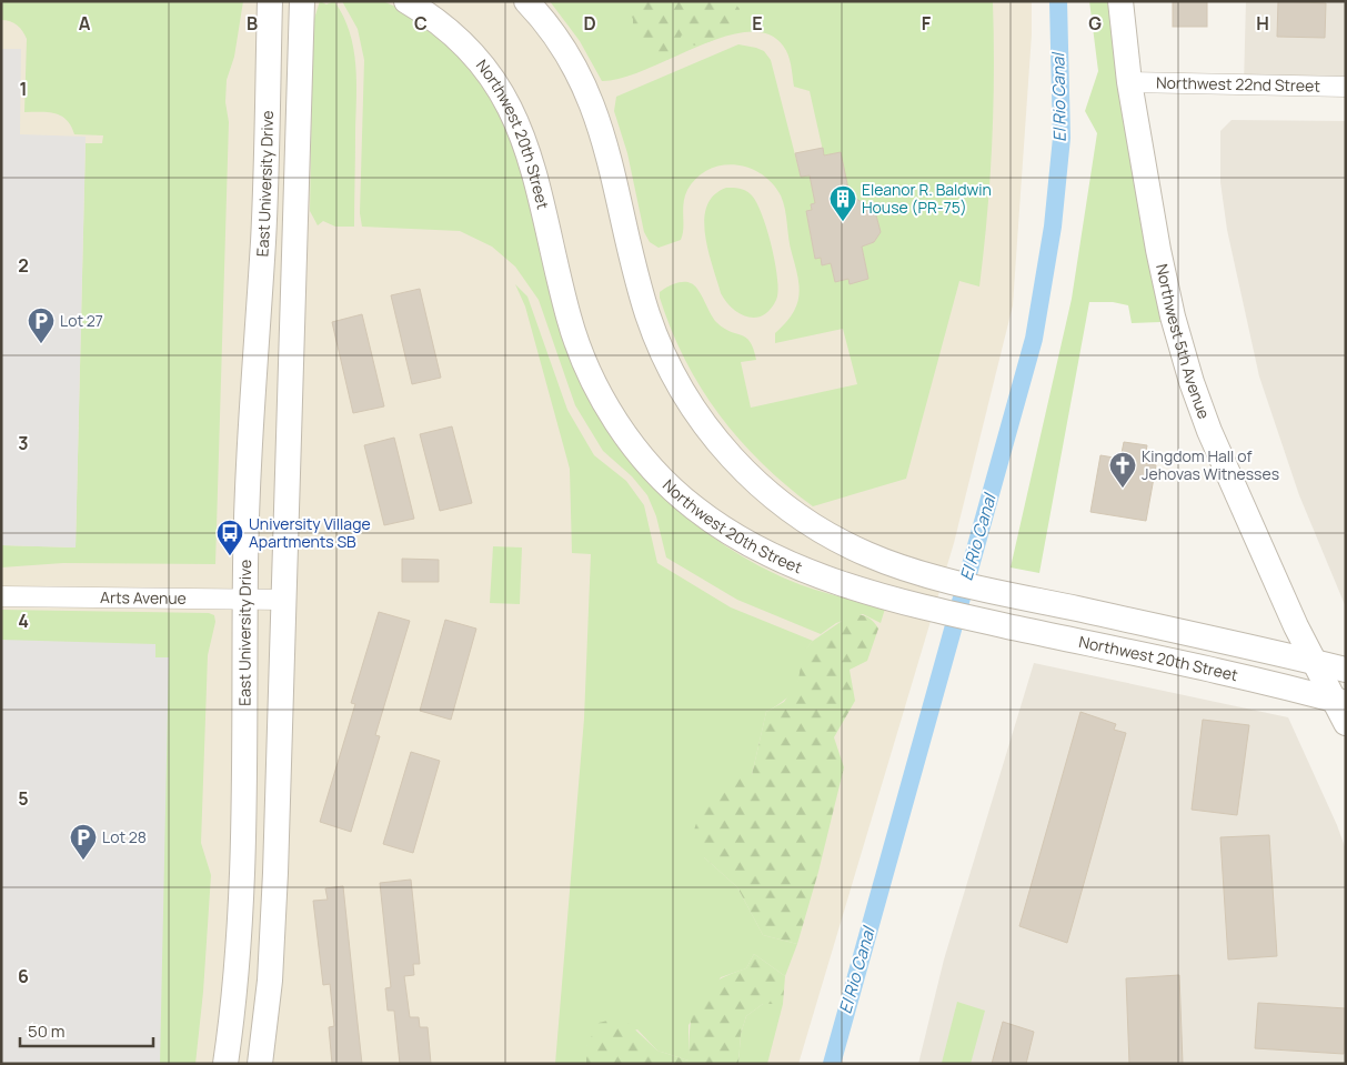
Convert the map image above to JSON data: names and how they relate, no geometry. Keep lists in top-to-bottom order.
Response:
{
  "streets": {
    "street": [
      "Northwest 22nd Street",
      "Northwest 20th Street",
      "East University Drive",
      "Northwest 5th Avenue",
      "Arts Avenue"
    ]
  },
  "crossings": [
    ["Northwest 22nd Street", "Northwest 5th Avenue"],
    ["Northwest 20th Street", "Northwest 5th Avenue"],
    ["East University Drive", "Arts Avenue"]
  ],
  "water": ["El Rio Canal"],
  "places": {
    "building": ["Eleanor R. Baldwin House (PR-75)"],
    "parking": ["Lot 27", "Lot 28"],
    "church": ["Kingdom Hall of Jehovas Witnesses"],
    "bus stop": ["University Village Apartments SB"]
  },
  "scale_bar": "50 m",
  "grid": {
    "columns": [
      "A",
      "B",
      "C",
      "D",
      "E",
      "F",
      "G",
      "H"
    ],
    "rows": [
      "1",
      "2",
      "3",
      "4",
      "5",
      "6"
    ]
  }
}
